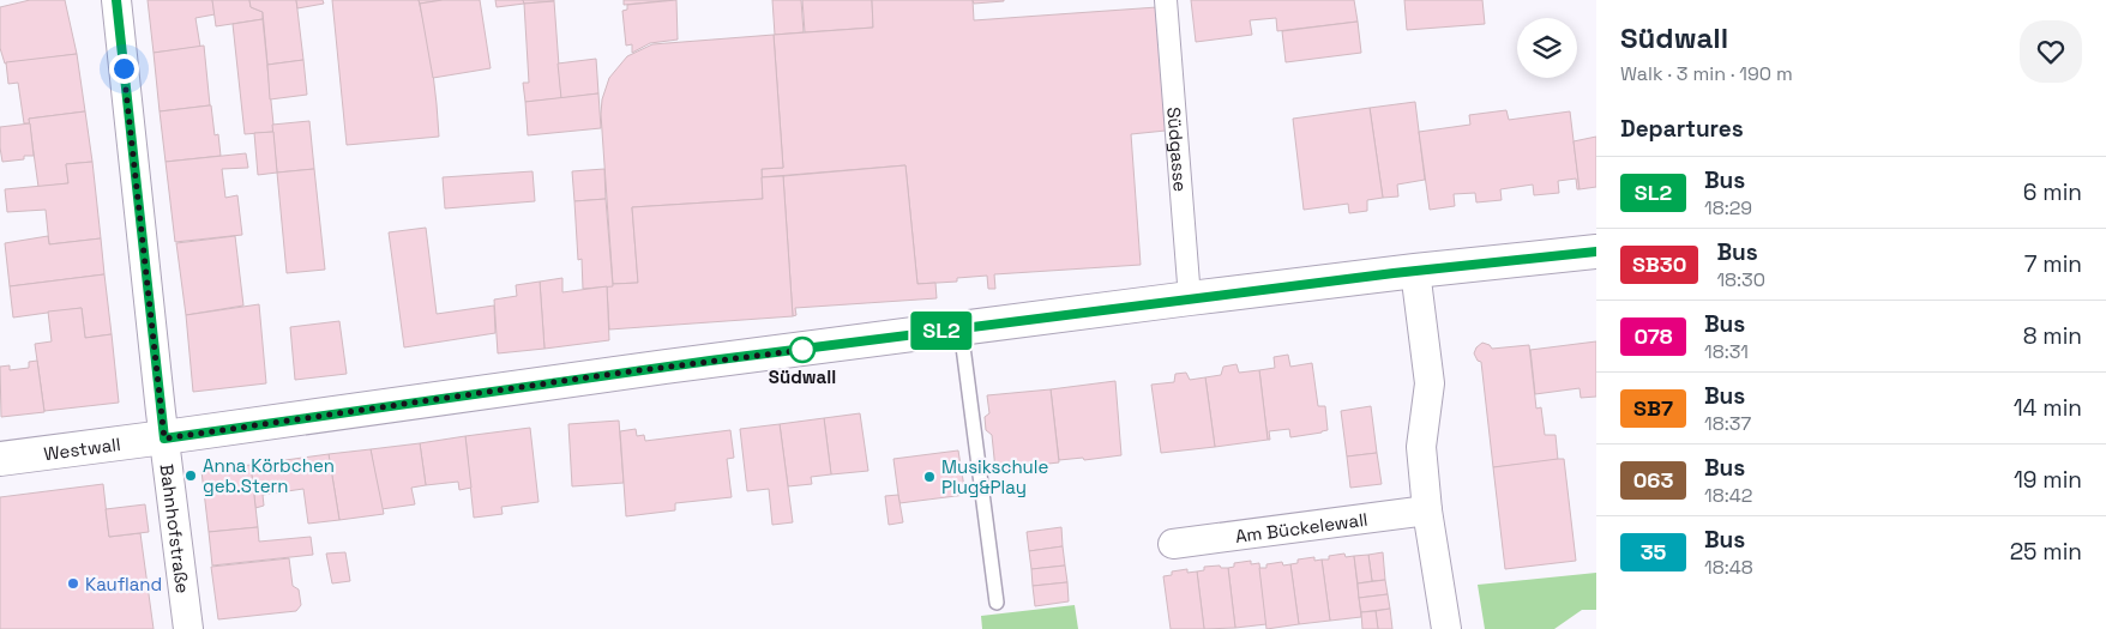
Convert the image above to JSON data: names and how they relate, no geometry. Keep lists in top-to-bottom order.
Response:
{
  "streets": {
    "street": [
      "Südgasse",
      "Westwall",
      "Am Bückelewall",
      "Bahnhofstraße"
    ]
  },
  "crossings": [
    ["Westwall", "Bahnhofstraße"]
  ],
  "places": [
    "Südwall",
    "Anna Körbchen geb.Stern",
    "Musikschule Plug&Play",
    "Kaufland"
  ],
  "lines": ["bus line SL2"],
  "page": {
    "on_map": "SL2",
    "heading": [
      ["Südwall", "Walk · 3 min · 190 m"],
      "Departures"
    ],
    "list": [
      {
        "mark": "SL2",
        "name": "Bus",
        "note": "18:29",
        "value": "6 min"
      },
      {
        "mark": "SB30",
        "name": "Bus",
        "note": "18:30",
        "value": "7 min"
      },
      {
        "mark": "078",
        "name": "Bus",
        "note": "18:31",
        "value": "8 min"
      },
      {
        "mark": "SB7",
        "name": "Bus",
        "note": "18:37",
        "value": "14 min"
      },
      {
        "mark": "063",
        "name": "Bus",
        "note": "18:42",
        "value": "19 min"
      },
      {
        "mark": "35",
        "name": "Bus",
        "note": "18:48",
        "value": "25 min"
      }
    ]
  }
}
